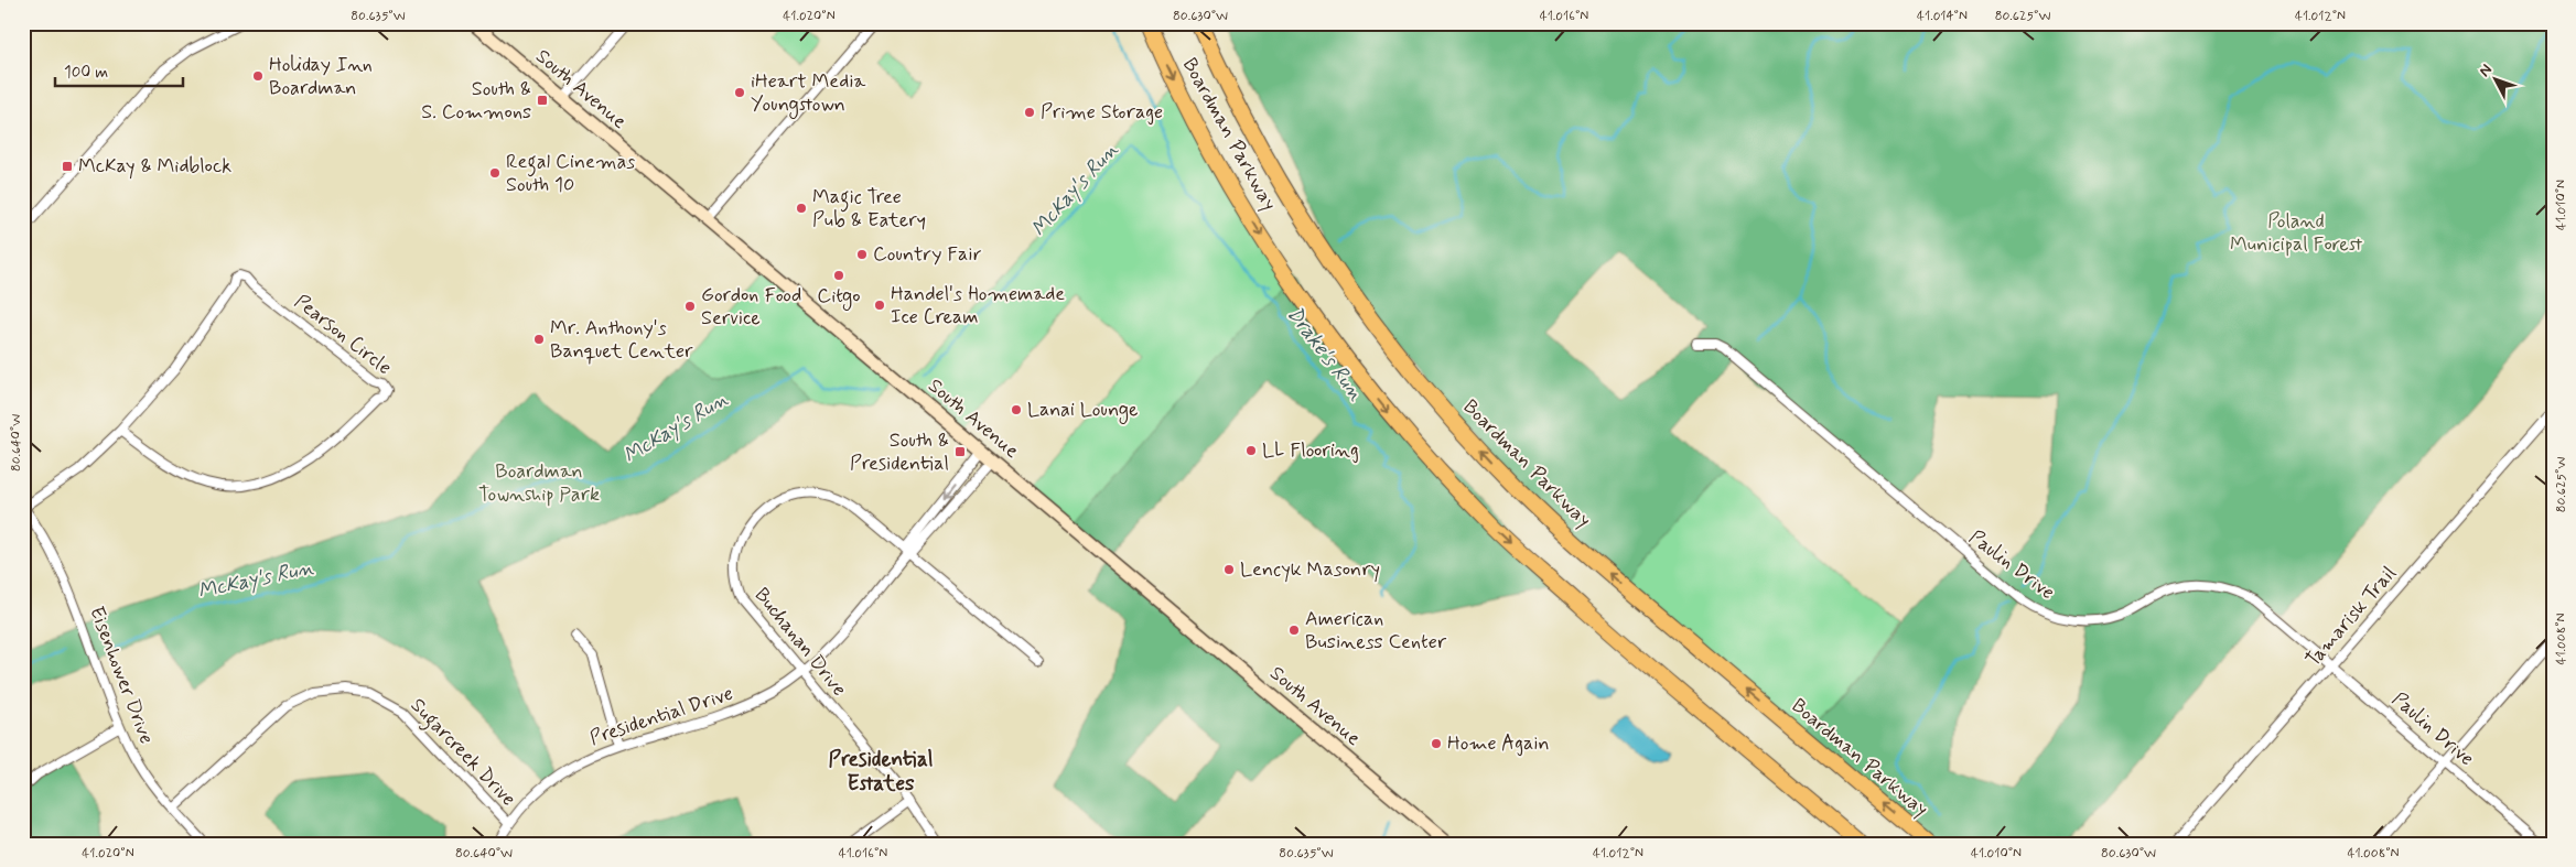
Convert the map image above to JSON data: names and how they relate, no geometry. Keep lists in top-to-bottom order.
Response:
{
  "streets": {
    "highway": ["Boardman Parkway"],
    "main road": ["South Avenue"],
    "street": [
      "Pearson Circle",
      "Paulin Drive",
      "Tamarisk Trail",
      "Buchanan Drive",
      "Eisenhower Drive",
      "Presidential Drive",
      "Sugarcreek Drive"
    ]
  },
  "crossings": [
    ["South Avenue", "Presidential Drive"],
    ["Pearson Circle", "Eisenhower Drive"],
    ["Paulin Drive", "Tamarisk Trail"],
    ["Buchanan Drive", "Presidential Drive"],
    ["Eisenhower Drive", "Sugarcreek Drive"],
    ["Presidential Drive", "Sugarcreek Drive"]
  ],
  "districts": ["Presidential Estates"],
  "water": ["McKay's Run", "Drake's Run"],
  "parks": ["Poland Municipal Forest", "Boardman Township Park"],
  "places": {
    "other": [
      "Holiday Inn Boardman",
      "iHeart Media Youngstown",
      "Prime Storage",
      "Regal Cinemas South 10",
      "Magic Tree Pub & Eatery",
      "Country Fair",
      "Citgo",
      "Handel's Homemade Ice Cream",
      "Gordon Food Service",
      "Mr. Anthony's Banquet Center",
      "Lanai Lounge",
      "LL Flooring",
      "Lencyk Masonry",
      "American Business Center",
      "Home Again"
    ],
    "transit": ["South & S. Commons", "McKay & Midblock", "South & Presidential"]
  },
  "scale_bar": "100 m",
  "north": "top left",
  "coordinates": [
    "80.635°W",
    "41.020°N",
    "80.630°W",
    "41.016°N",
    "41.014°N",
    "80.625°W",
    "41.012°N",
    "41.010°N",
    "80.640°W",
    "41.008°N"
  ]
}
